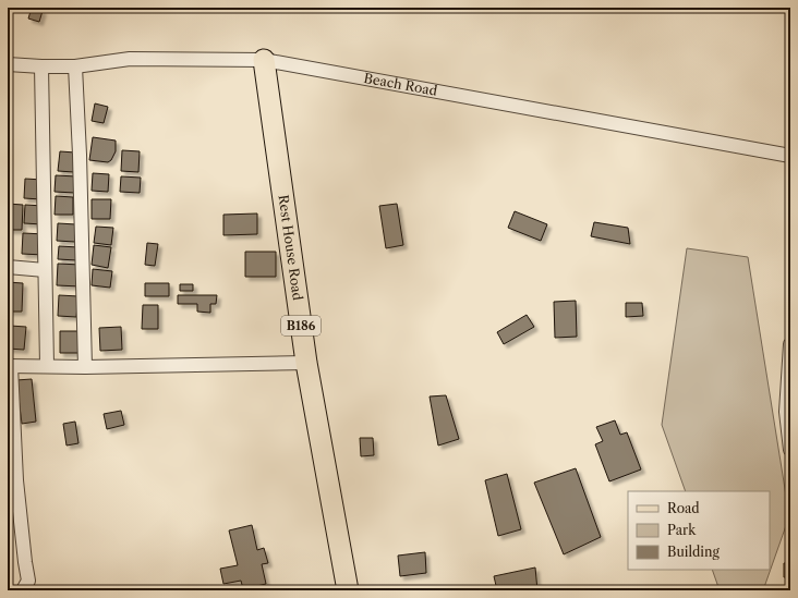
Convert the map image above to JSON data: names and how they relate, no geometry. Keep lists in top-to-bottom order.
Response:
{
  "streets": {
    "main road": ["Rest House Road", "B186"],
    "street": ["Beach Road"]
  },
  "crossings": [
    ["Beach Road", "Rest House Road"]
  ],
  "legend": ["Road", "Park", "Building"]
}
